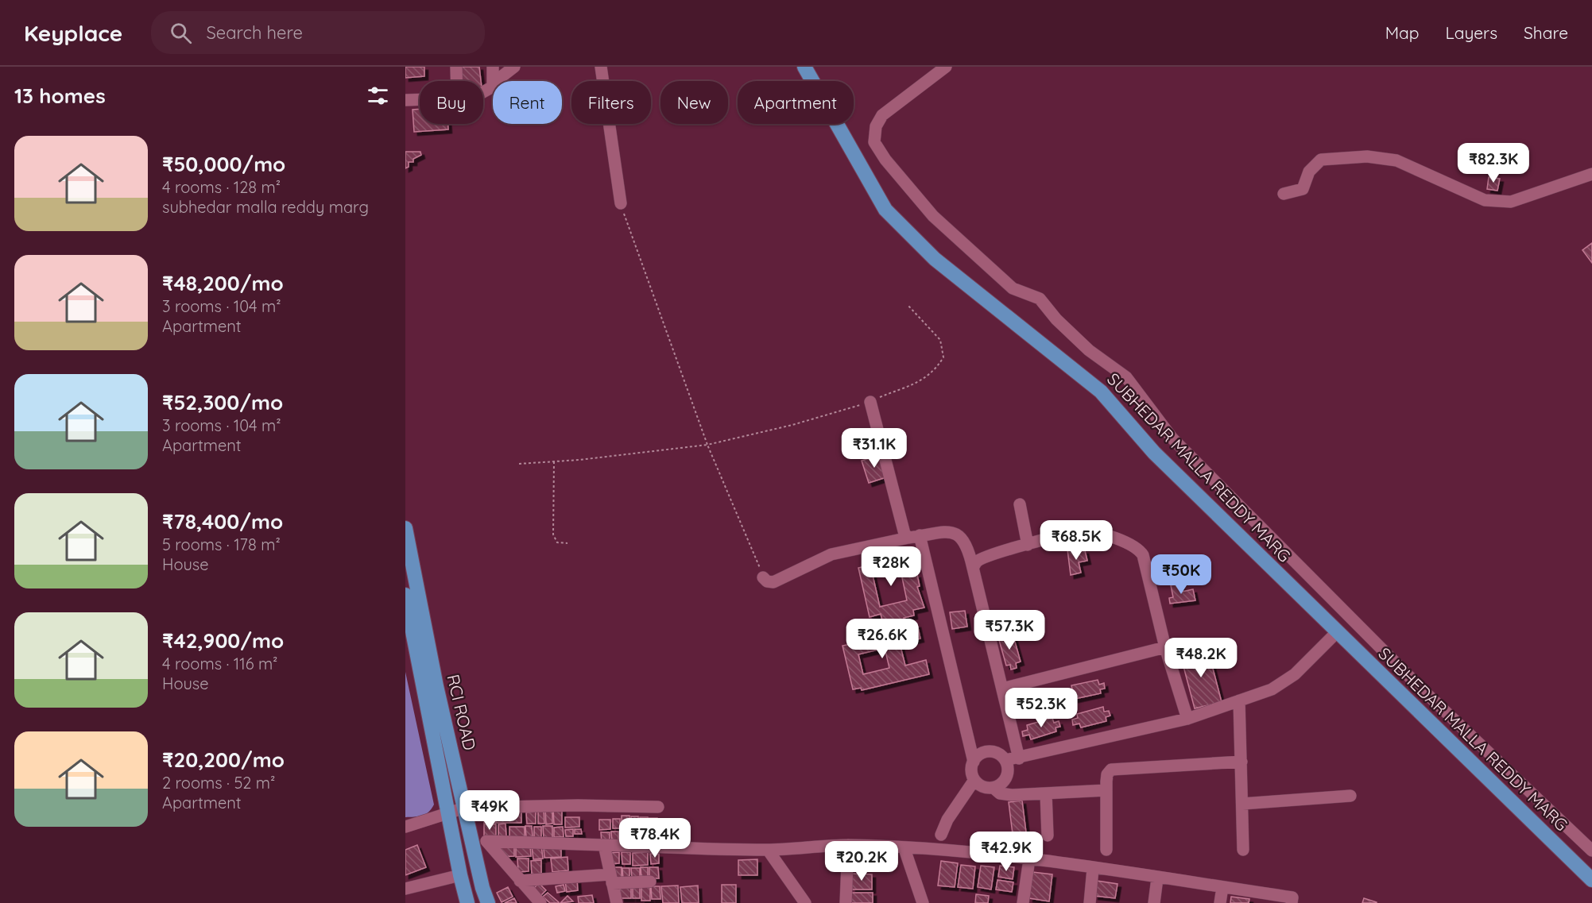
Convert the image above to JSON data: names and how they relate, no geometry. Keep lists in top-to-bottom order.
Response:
{
  "streets": {
    "main road": ["SUBHEDAR MALLA REDDY MARG", "RCI ROAD"]
  },
  "page": {
    "header": "Keyplace",
    "search": "Search here",
    "nav": ["Map", "Layers", "Share"],
    "heading": "13 homes",
    "chip": [
      "Buy",
      "Rent",
      "Filters",
      "New",
      "Apartment"
    ],
    "list": [
      {
        "name": "₹50,000/mo",
        "note": "4 rooms · 128 m² · subhedar malla reddy marg"
      },
      {
        "name": "₹48,200/mo",
        "note": "3 rooms · 104 m² · Apartment"
      },
      {
        "name": "₹52,300/mo",
        "note": "3 rooms · 104 m² · Apartment"
      },
      {
        "name": "₹78,400/mo",
        "note": "5 rooms · 178 m² · House"
      },
      {
        "name": "₹42,900/mo",
        "note": "4 rooms · 116 m² · House"
      },
      {
        "name": "₹20,200/mo",
        "note": "2 rooms · 52 m² · Apartment"
      }
    ],
    "price": [
      "₹82.3K",
      "₹31.1K",
      "₹68.5K",
      "₹28K",
      "₹50K",
      "₹57.3K",
      "₹26.6K",
      "₹48.2K",
      "₹52.3K",
      "₹49K",
      "₹78.4K",
      "₹42.9K",
      "₹20.2K"
    ]
  }
}
